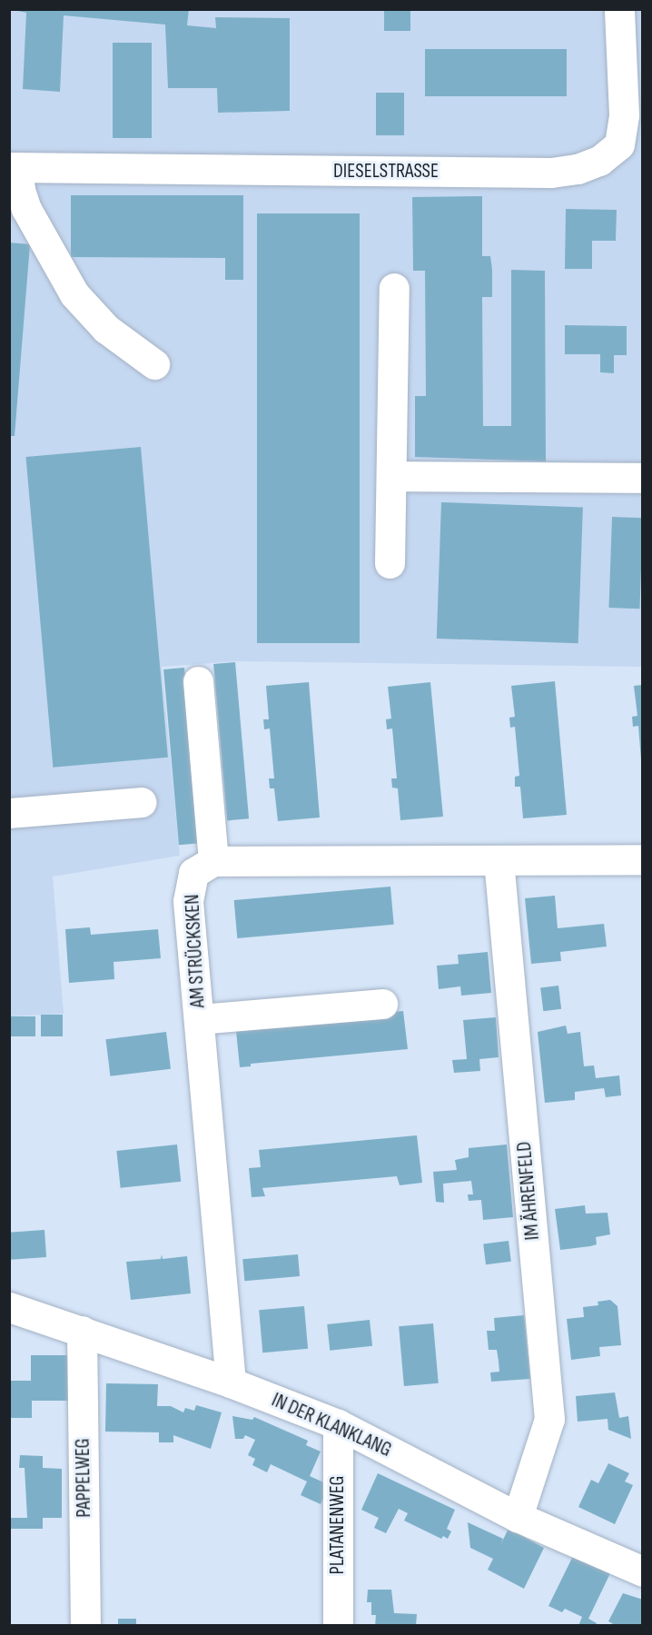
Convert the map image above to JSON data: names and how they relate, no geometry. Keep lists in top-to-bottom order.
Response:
{
  "streets": {
    "street": [
      "DIESELSTRASSE",
      "AM STRÜCKSKEN",
      "IM ÄHRENFELD",
      "IN DER KLANKLANG",
      "PAPPELWEG",
      "PLATANENWEG"
    ]
  },
  "crossings": [
    ["AM STRÜCKSKEN", "IN DER KLANKLANG"],
    ["IM ÄHRENFELD", "IN DER KLANKLANG"],
    ["IN DER KLANKLANG", "PAPPELWEG"],
    ["IN DER KLANKLANG", "PLATANENWEG"]
  ]
}
